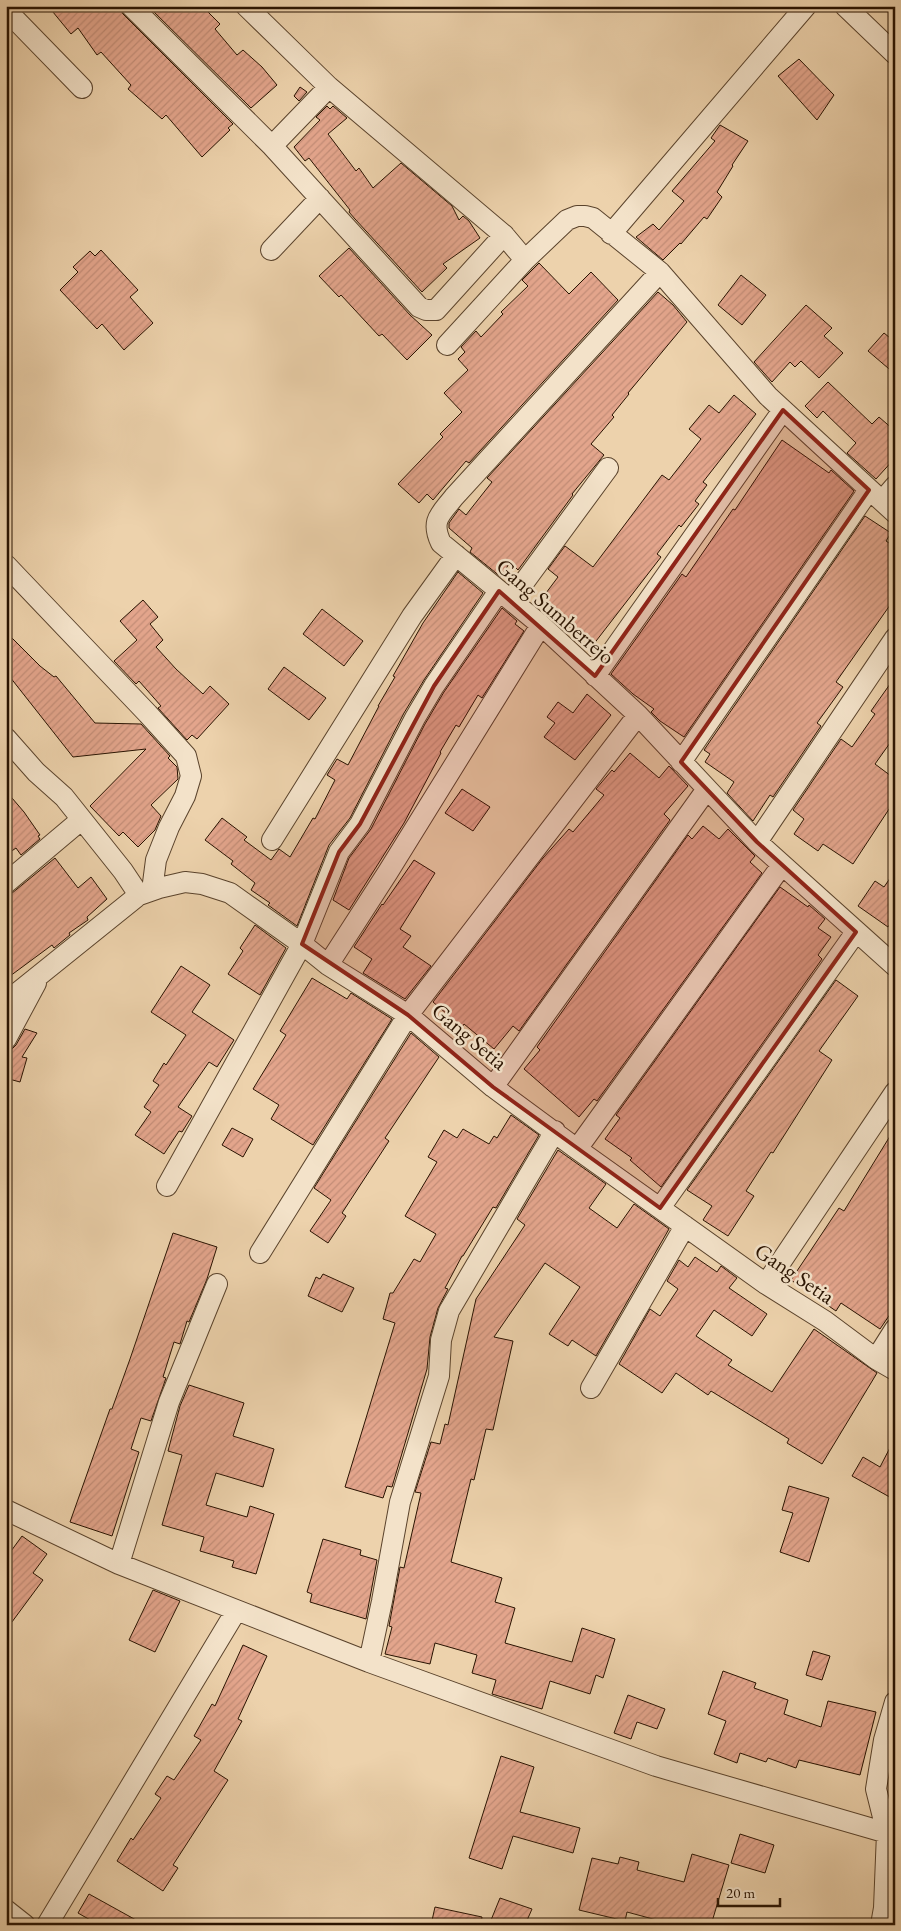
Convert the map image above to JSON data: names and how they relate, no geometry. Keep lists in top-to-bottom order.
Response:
{
  "streets": {
    "street": ["Gang Sumberrejo", "Gang Setia"]
  },
  "scale_bar": "20 m"
}
